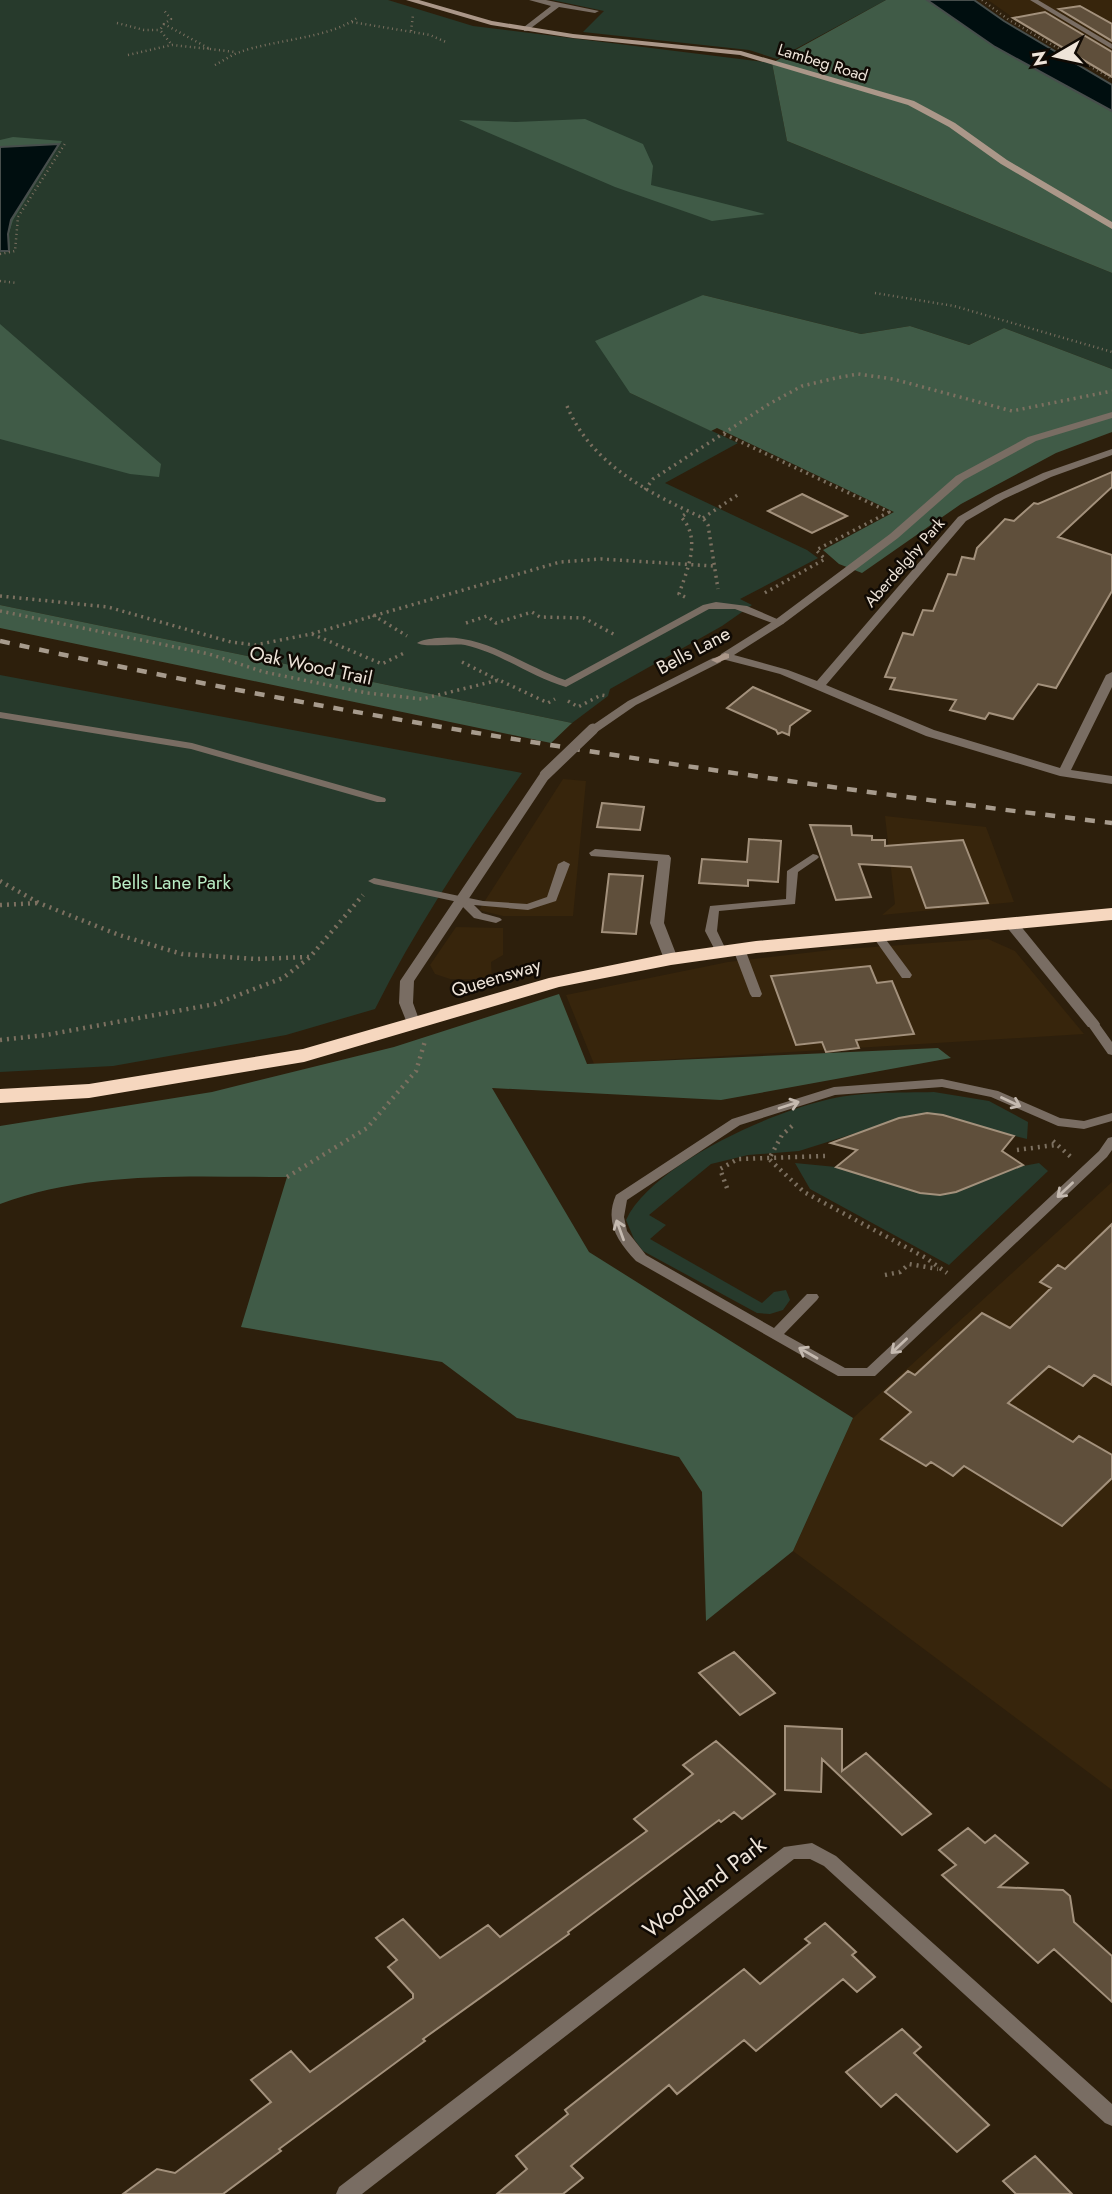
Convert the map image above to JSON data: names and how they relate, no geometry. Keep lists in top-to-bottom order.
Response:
{
  "streets": {
    "highway": ["Queensway"],
    "main road": ["Lambeg Road"],
    "street": ["Aberdelghy Park", "Bells Lane", "Woodland Park"],
    "path": ["Oak Wood Trail"]
  },
  "crossings": [
    ["Bells Lane", "Queensway"]
  ],
  "parks": ["Bells Lane Park"],
  "north": "left"
}
